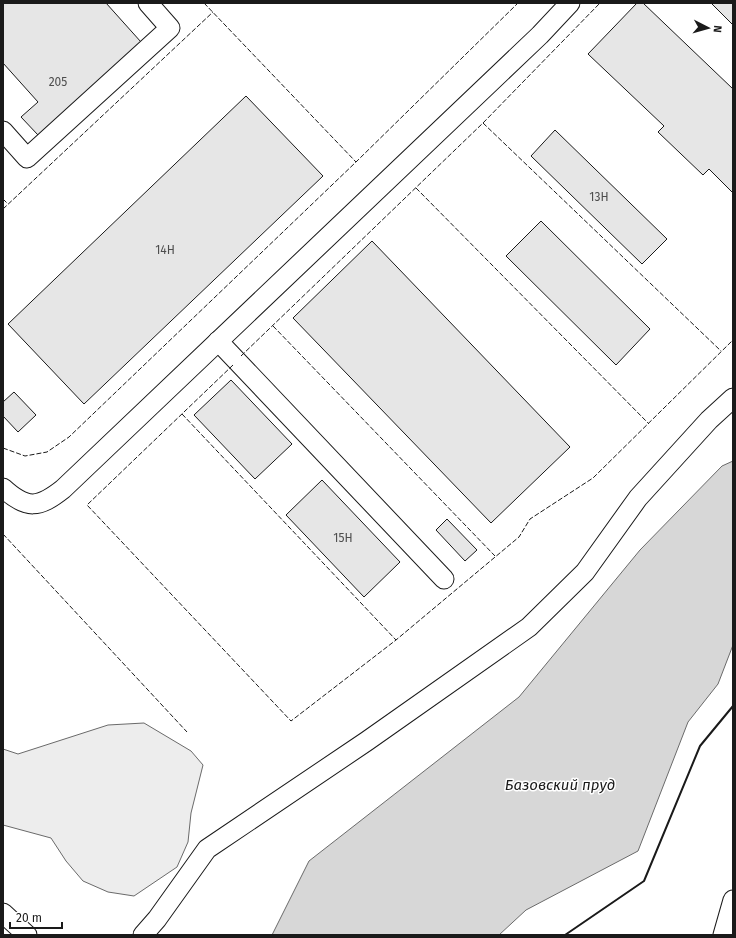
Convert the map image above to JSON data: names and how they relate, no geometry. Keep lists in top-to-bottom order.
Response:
{
  "water": ["Базовский пруд"],
  "house_numbers": [
    "205",
    "13Н",
    "14Н",
    "15Н"
  ],
  "scale_bar": "20 m",
  "north": "right"
}
